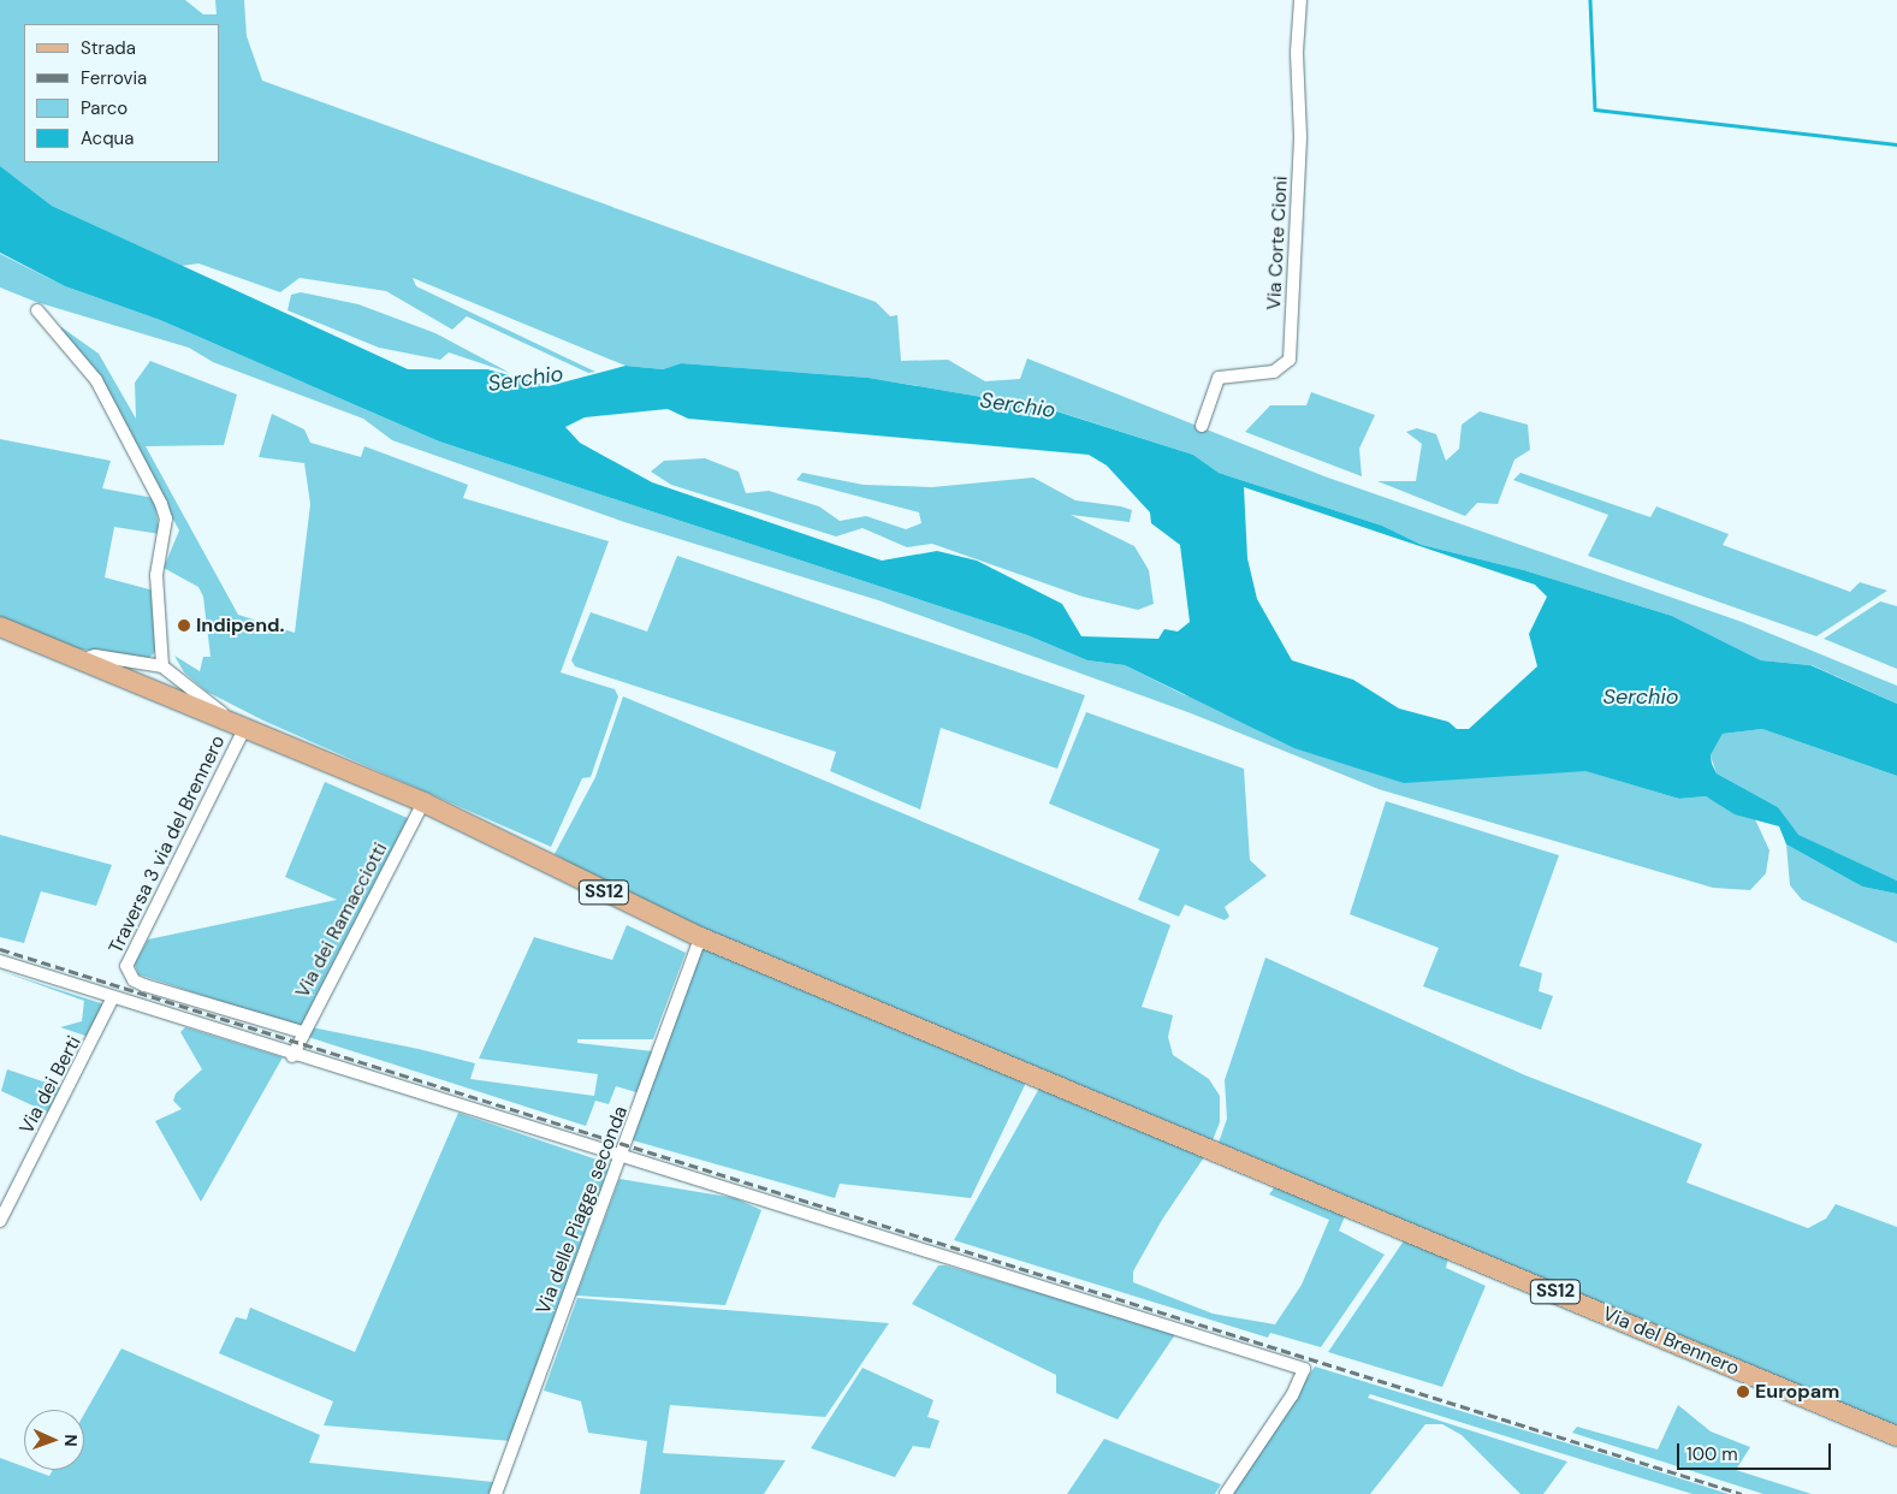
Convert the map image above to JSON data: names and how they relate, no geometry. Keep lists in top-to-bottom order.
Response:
{
  "streets": {
    "main road": ["SS12", "Via del Brennero"],
    "street": [
      "Via Corte Cioni",
      "Traversa 3 via del Brennero",
      "Via dei Ramacciotti",
      "Via dei Berti",
      "Via delle Piagge seconda"
    ]
  },
  "crossings": [
    ["Traversa 3 via del Brennero", "SS12"],
    ["Traversa 3 via del Brennero", "Via dei Ramacciotti"],
    ["SS12", "Via dei Ramacciotti"],
    ["SS12", "Via delle Piagge seconda"],
    ["SS12", "Via del Brennero"],
    ["Via delle Piagge seconda", "Via del Brennero"]
  ],
  "water": ["Serchio"],
  "places": ["Indipend.", "Europam"],
  "legend": [
    "Strada",
    "Ferrovia",
    "Parco",
    "Acqua"
  ],
  "scale_bar": "100 m",
  "north": "right"
}
